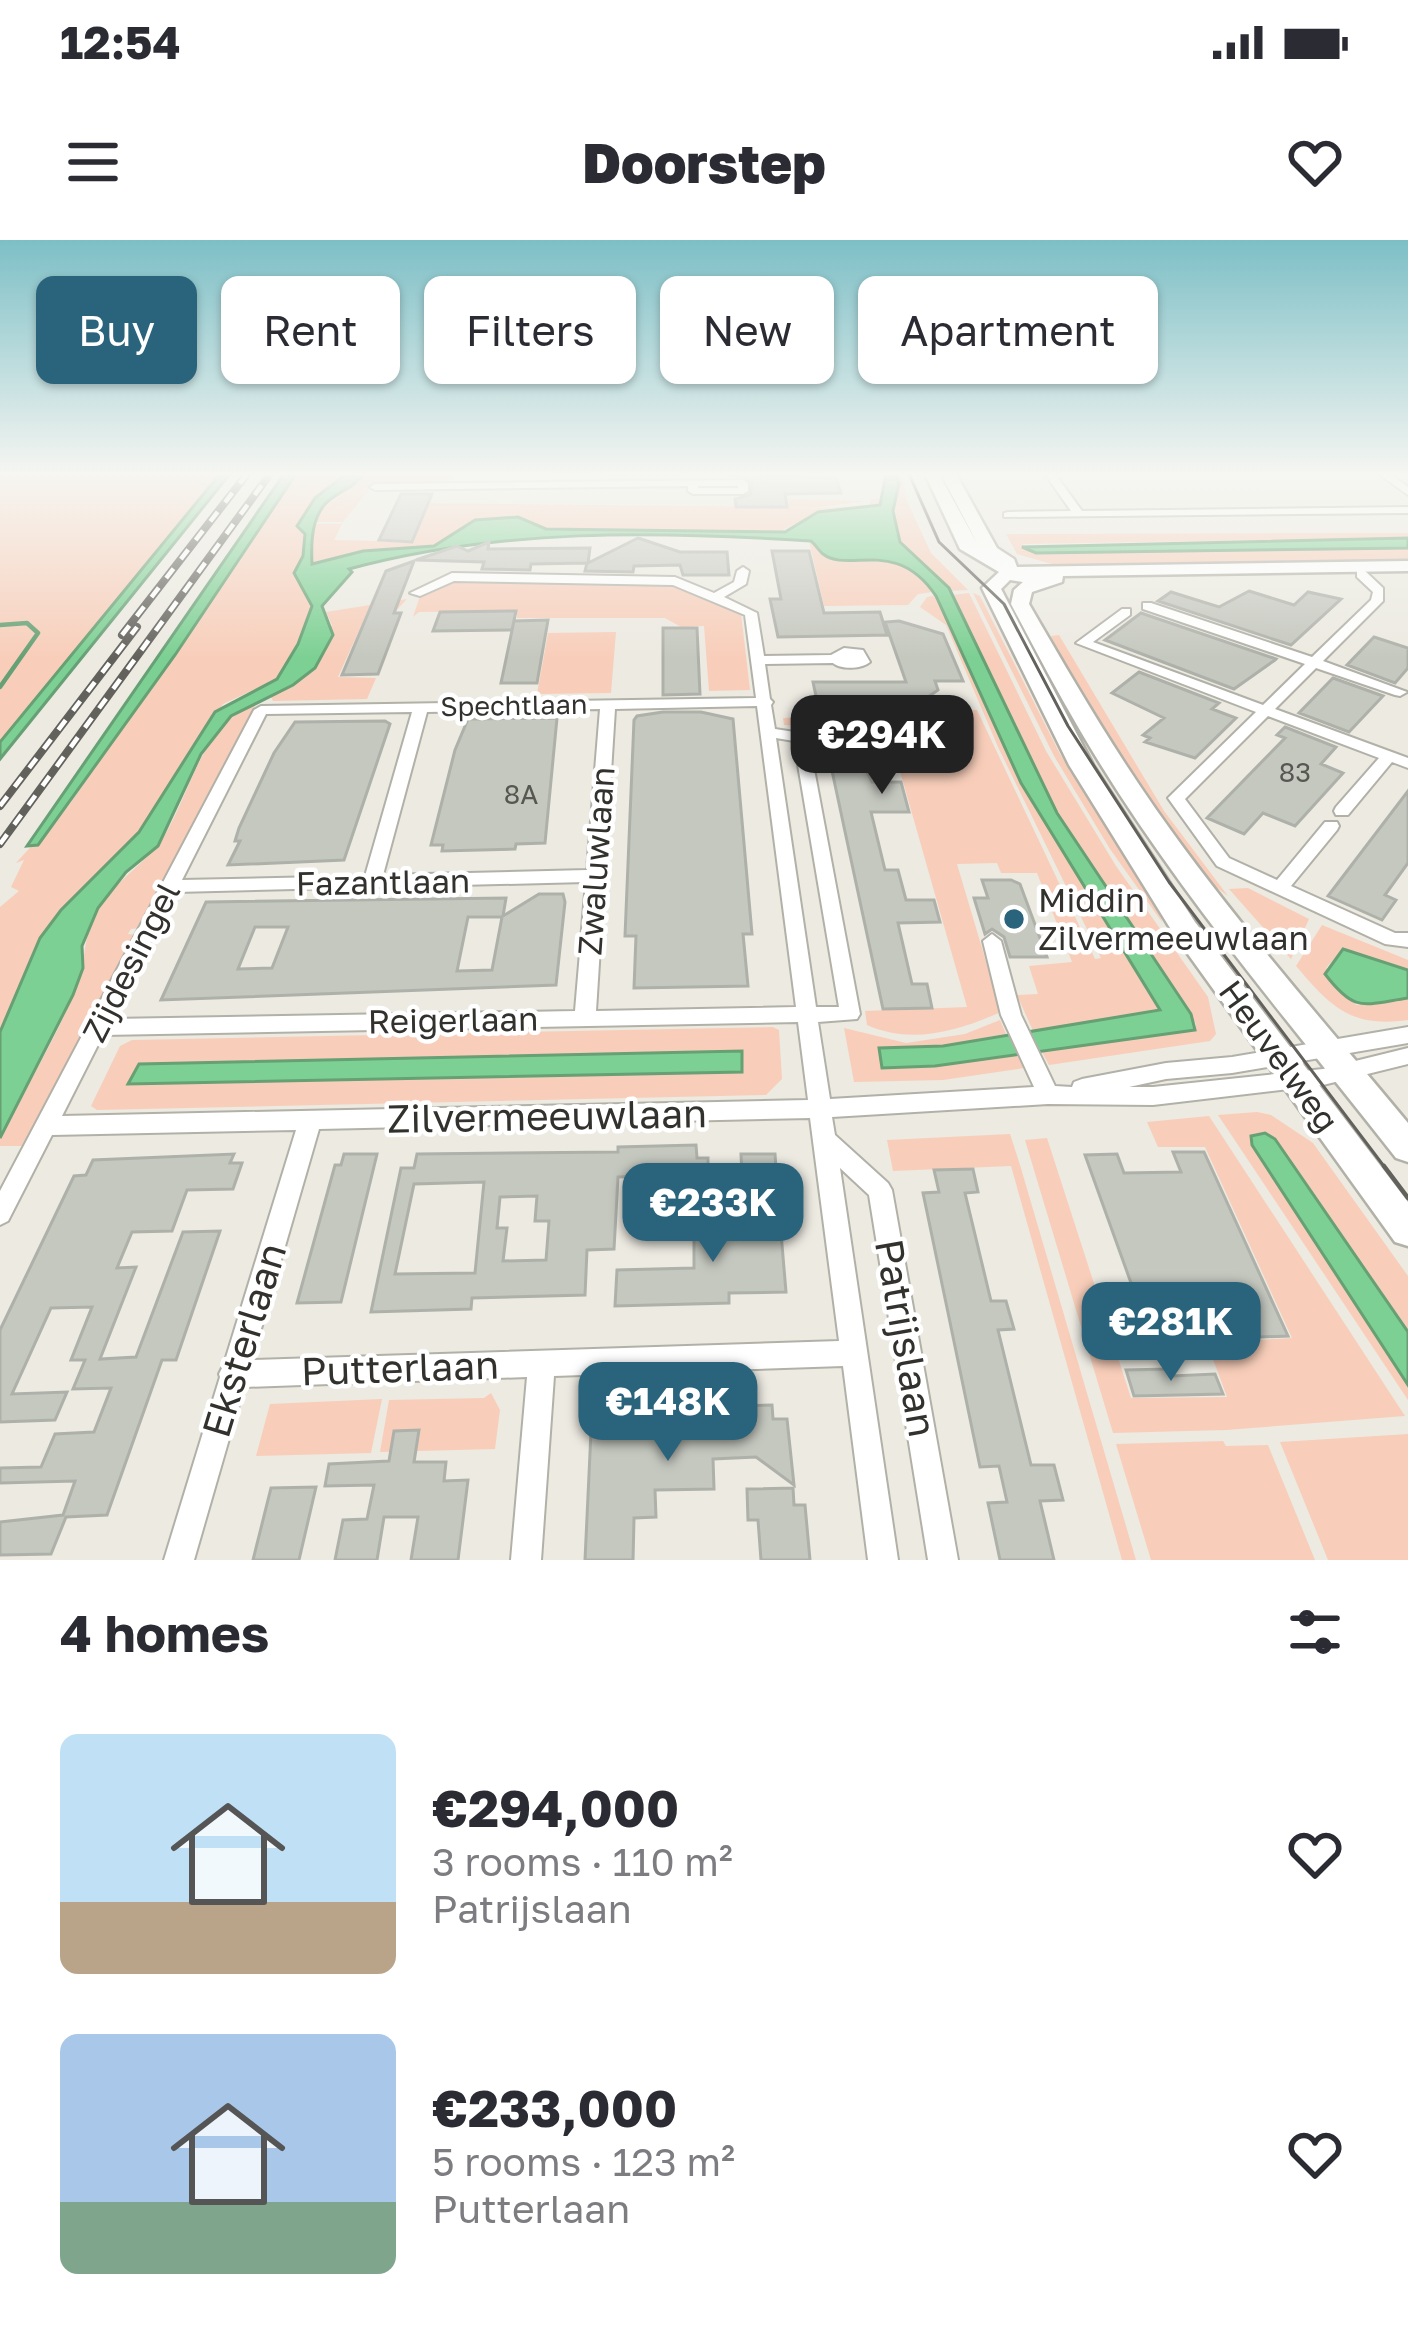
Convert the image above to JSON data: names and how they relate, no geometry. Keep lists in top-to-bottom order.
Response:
{
  "streets": {
    "main road": ["Heuvelweg"],
    "street": [
      "Spechtlaan",
      "Zwaluwlaan",
      "Fazantlaan",
      "Zijdesingel",
      "Reigerlaan",
      "Zilvermeeuwlaan",
      "Patrijslaan",
      "Eksterlaan",
      "Putterlaan"
    ]
  },
  "crossings": [
    ["Spechtlaan", "Zwaluwlaan"],
    ["Spechtlaan", "Zijdesingel"],
    ["Spechtlaan", "Patrijslaan"],
    ["Zwaluwlaan", "Fazantlaan"],
    ["Zwaluwlaan", "Reigerlaan"],
    ["Fazantlaan", "Zijdesingel"],
    ["Zijdesingel", "Reigerlaan"],
    ["Zijdesingel", "Zilvermeeuwlaan"],
    ["Reigerlaan", "Patrijslaan"],
    ["Heuvelweg", "Zilvermeeuwlaan"],
    ["Zilvermeeuwlaan", "Patrijslaan"],
    ["Zilvermeeuwlaan", "Eksterlaan"],
    ["Patrijslaan", "Putterlaan"],
    ["Eksterlaan", "Putterlaan"]
  ],
  "places": ["Middin Zilvermeeuwlaan"],
  "house_numbers": ["83", "8A"],
  "page": {
    "status": "12:54",
    "header": "Doorstep",
    "chip": [
      "Buy",
      "Rent",
      "Filters",
      "New",
      "Apartment"
    ],
    "price": [
      "€294K",
      "€233K",
      "€281K",
      "€148K"
    ],
    "heading": "4 homes",
    "list": [
      {
        "name": "€294,000",
        "note": "3 rooms · 110 m² · Patrijslaan"
      },
      {
        "name": "€233,000",
        "note": "5 rooms · 123 m² · Putterlaan"
      }
    ]
  }
}
